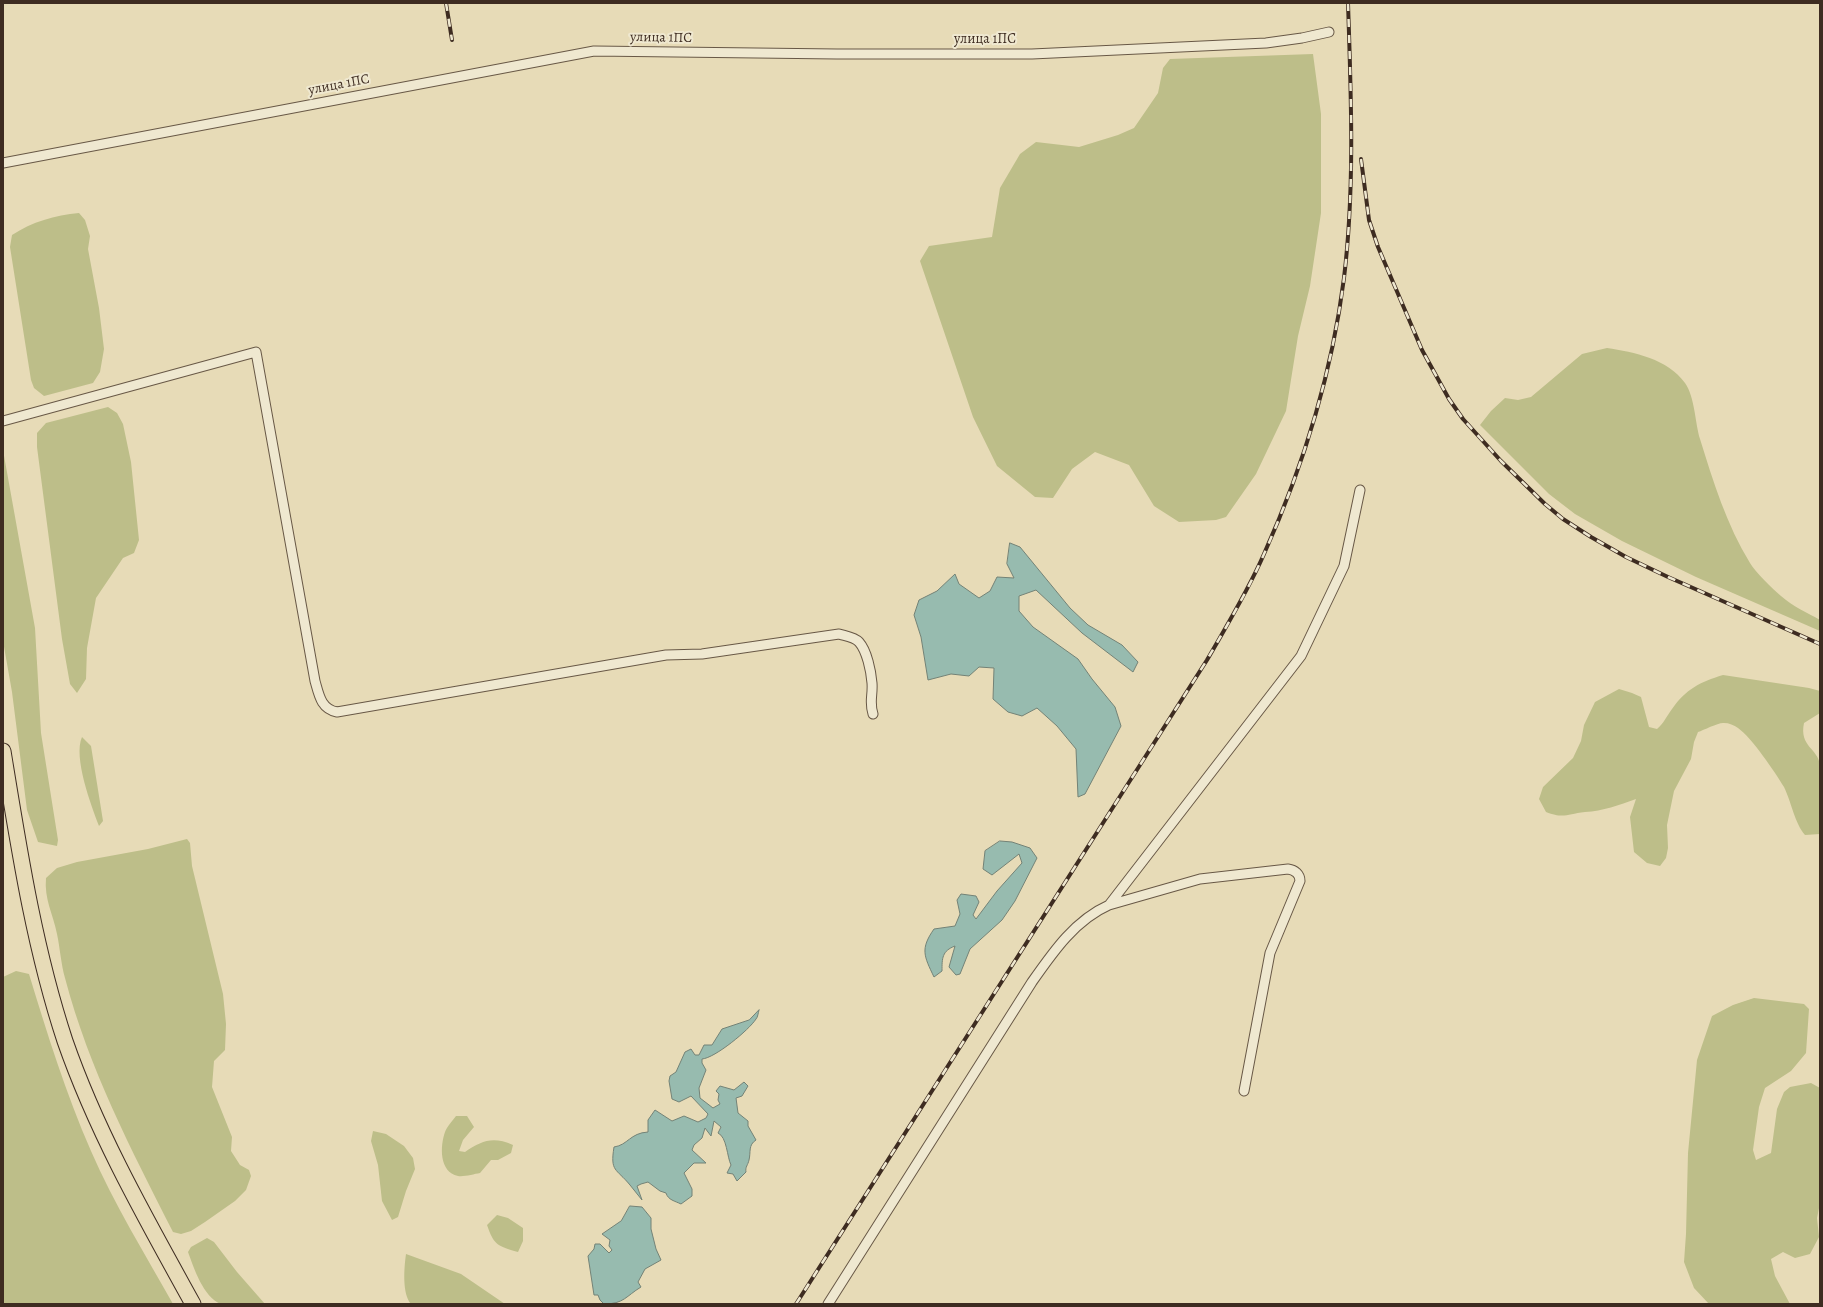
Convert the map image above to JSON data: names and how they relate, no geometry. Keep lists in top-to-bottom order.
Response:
{
  "streets": {
    "street": ["улица 1ПС"]
  }
}
